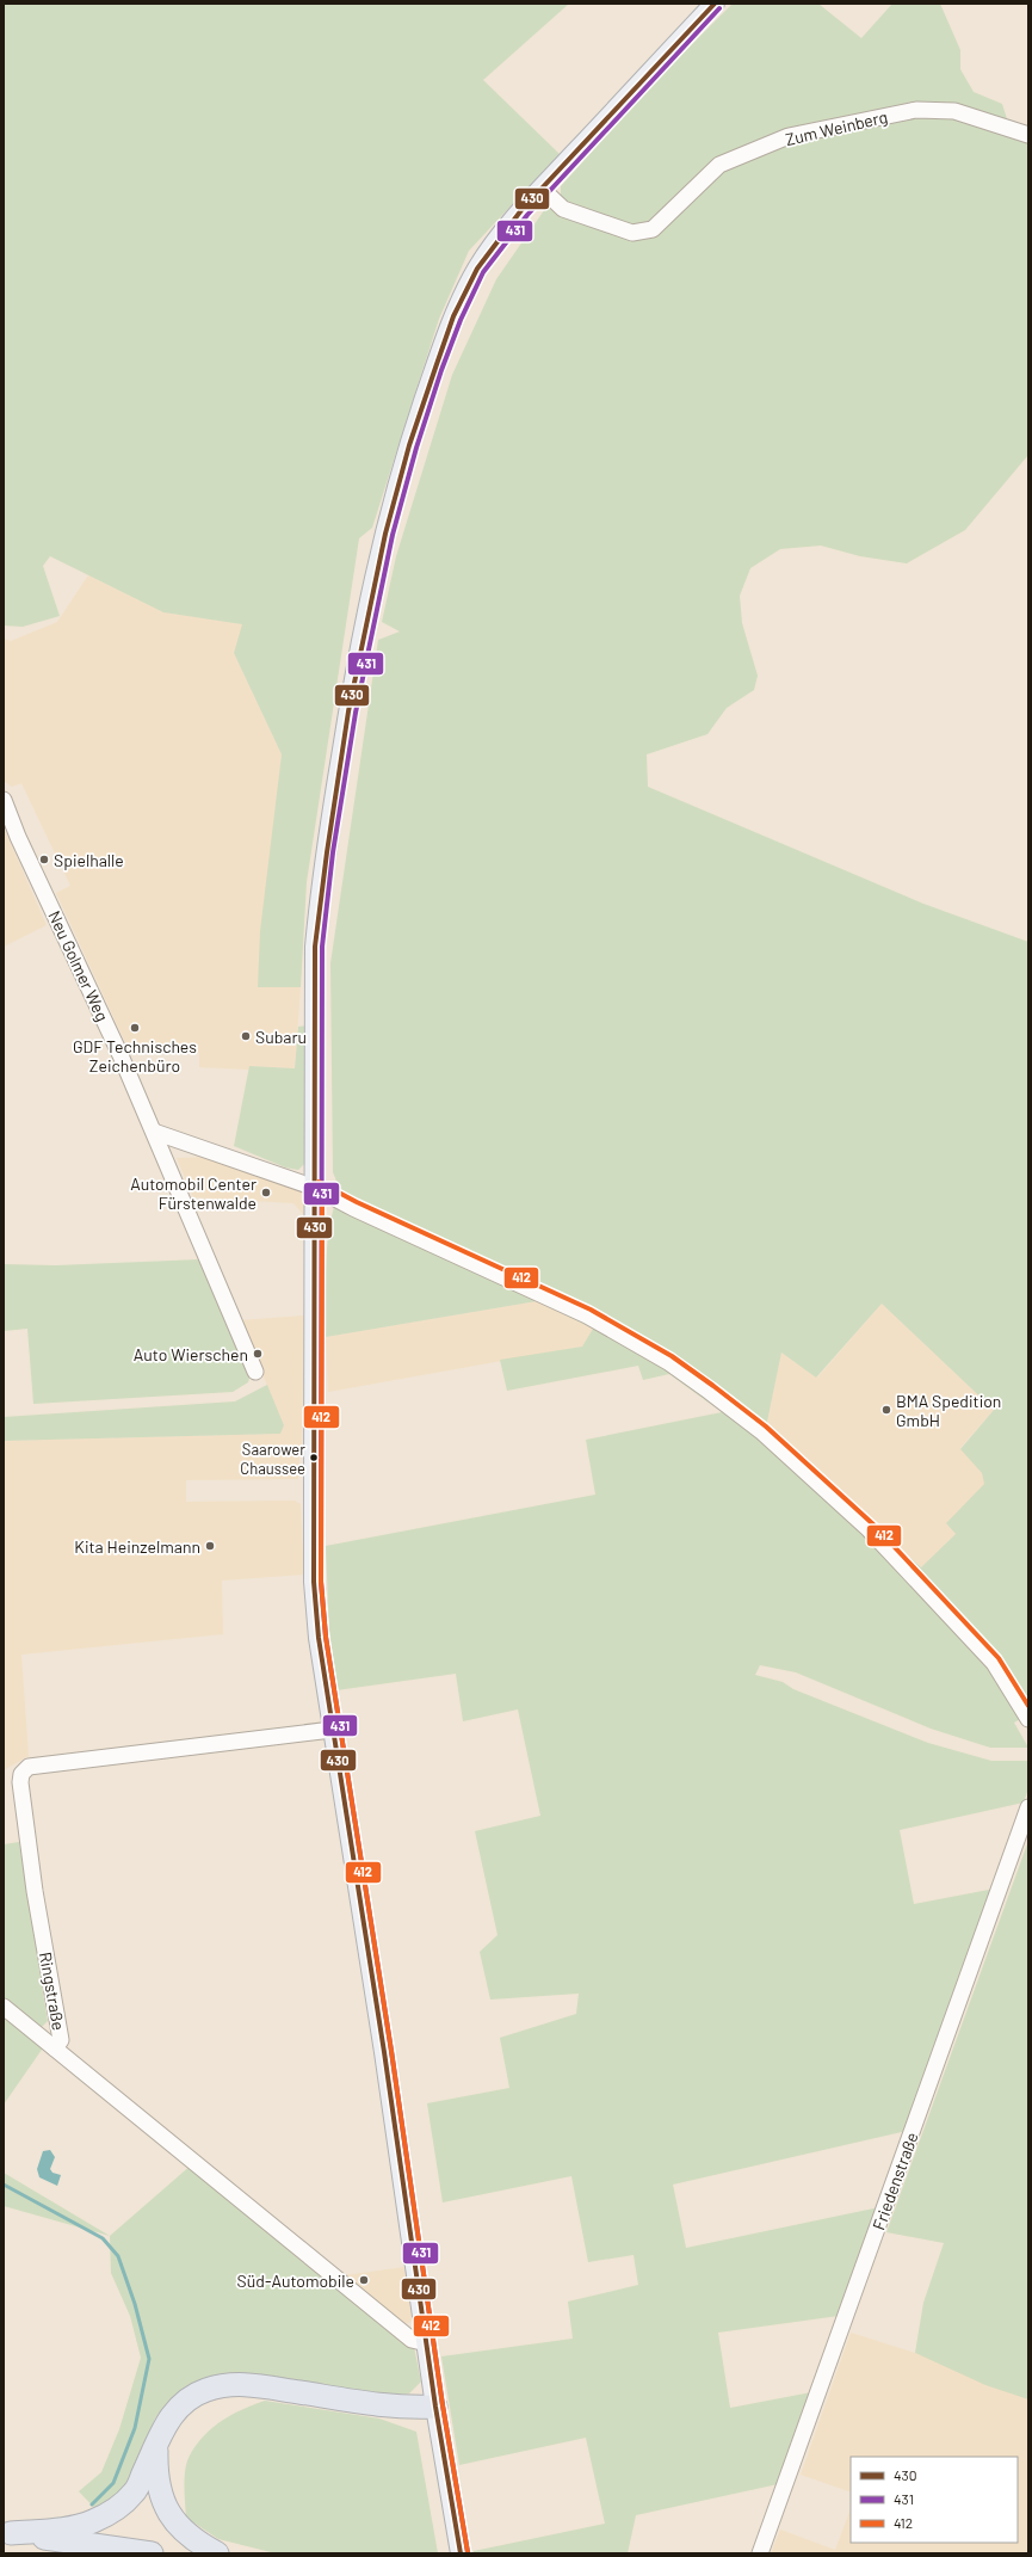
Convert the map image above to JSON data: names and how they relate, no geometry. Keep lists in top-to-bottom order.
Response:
{
  "streets": {
    "street": [
      "Zum Weinberg",
      "Neu Golmer Weg",
      "Ringstraße",
      "Friedenstraße"
    ]
  },
  "places": [
    "Spielhalle",
    "GDF Technisches Zeichenbüro",
    "Subaru",
    "Automobil Center Fürstenwalde",
    "Auto Wierschen",
    "BMA Spedition GmbH",
    "Saarower Chaussee",
    "Kita Heinzelmann",
    "Süd-Automobile"
  ],
  "lines": ["transit line 430", "transit line 431", "transit line 412"],
  "legend": ["430", "431", "412"]
}
